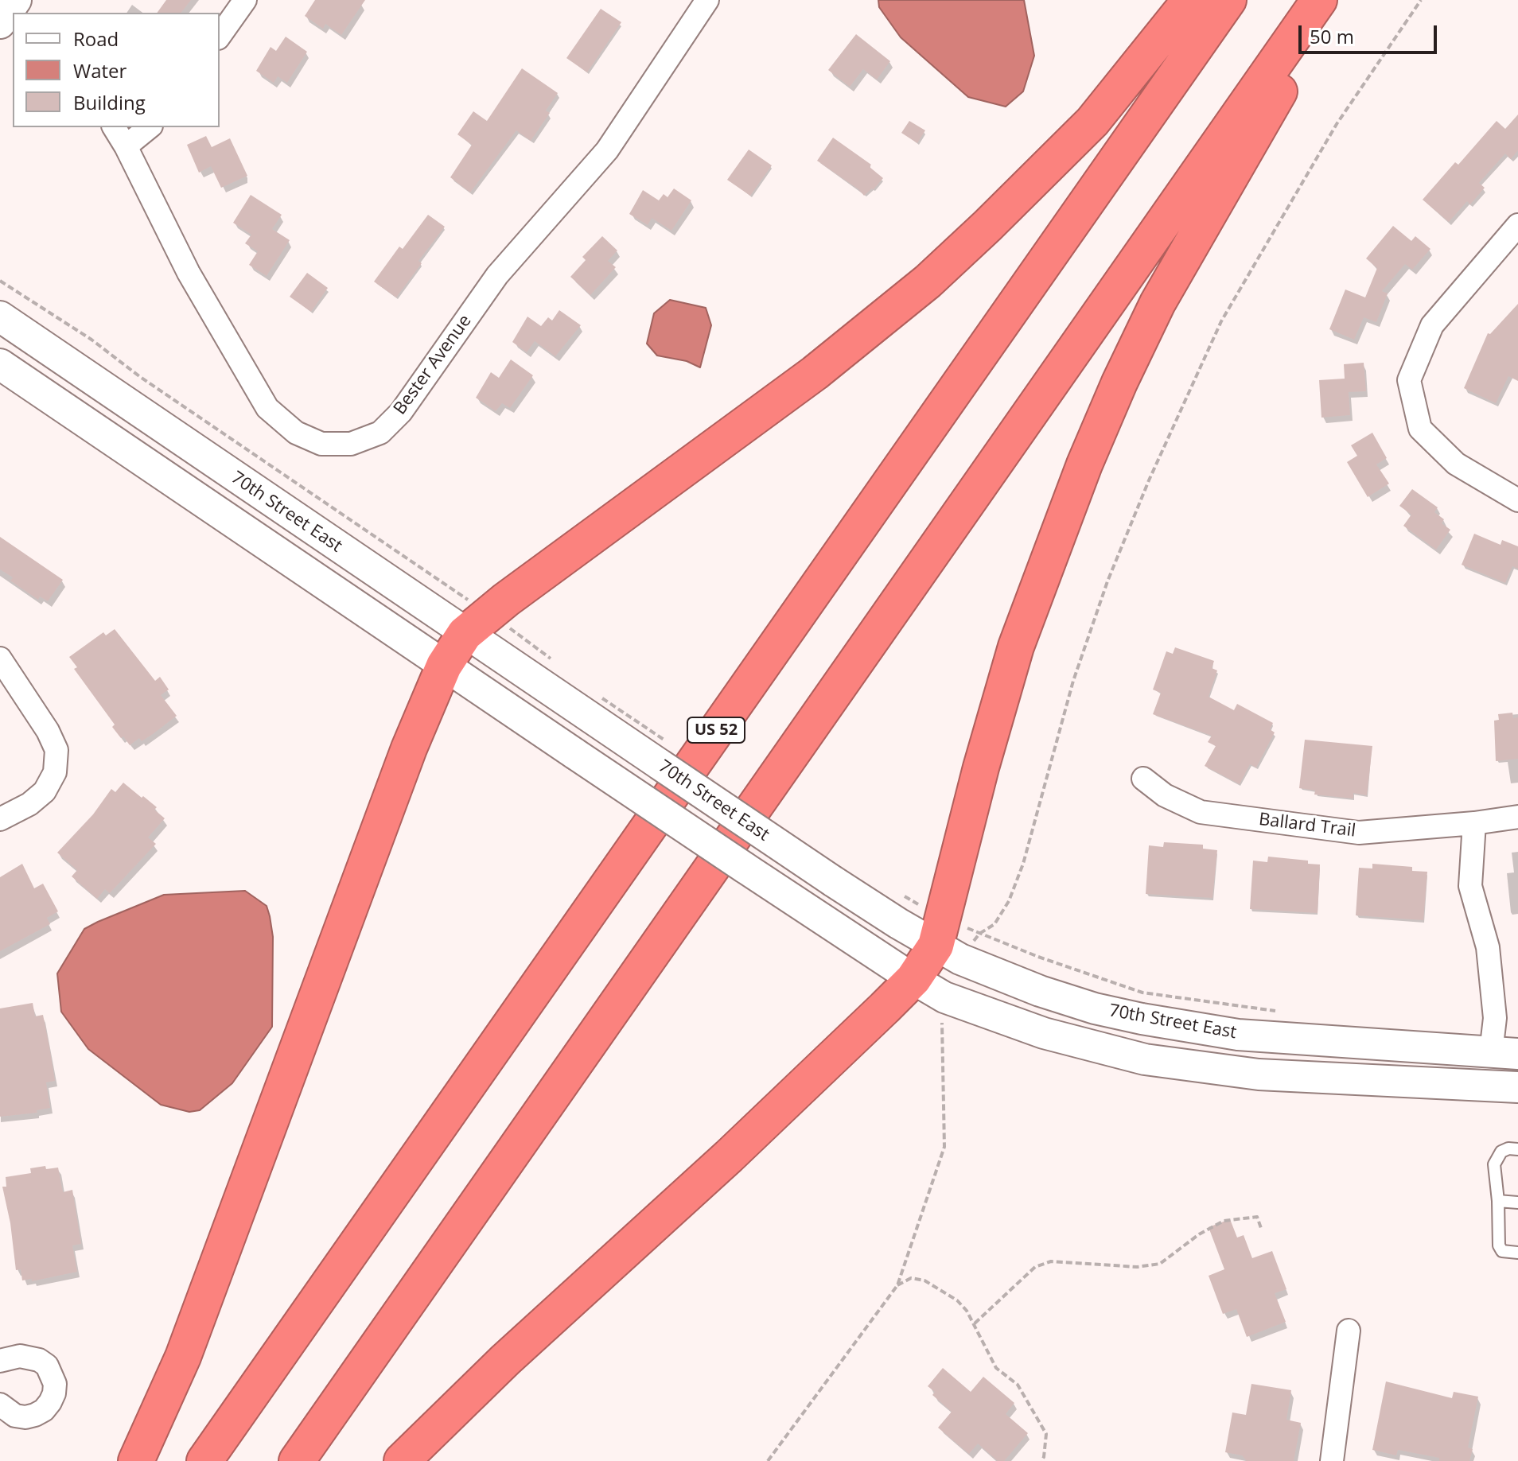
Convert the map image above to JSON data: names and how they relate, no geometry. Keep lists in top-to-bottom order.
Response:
{
  "streets": {
    "highway": ["US 52"],
    "main road": ["70th Street East"],
    "street": ["Bester Avenue", "Ballard Trail"]
  },
  "legend": ["Road", "Water", "Building"],
  "scale_bar": "50 m"
}
